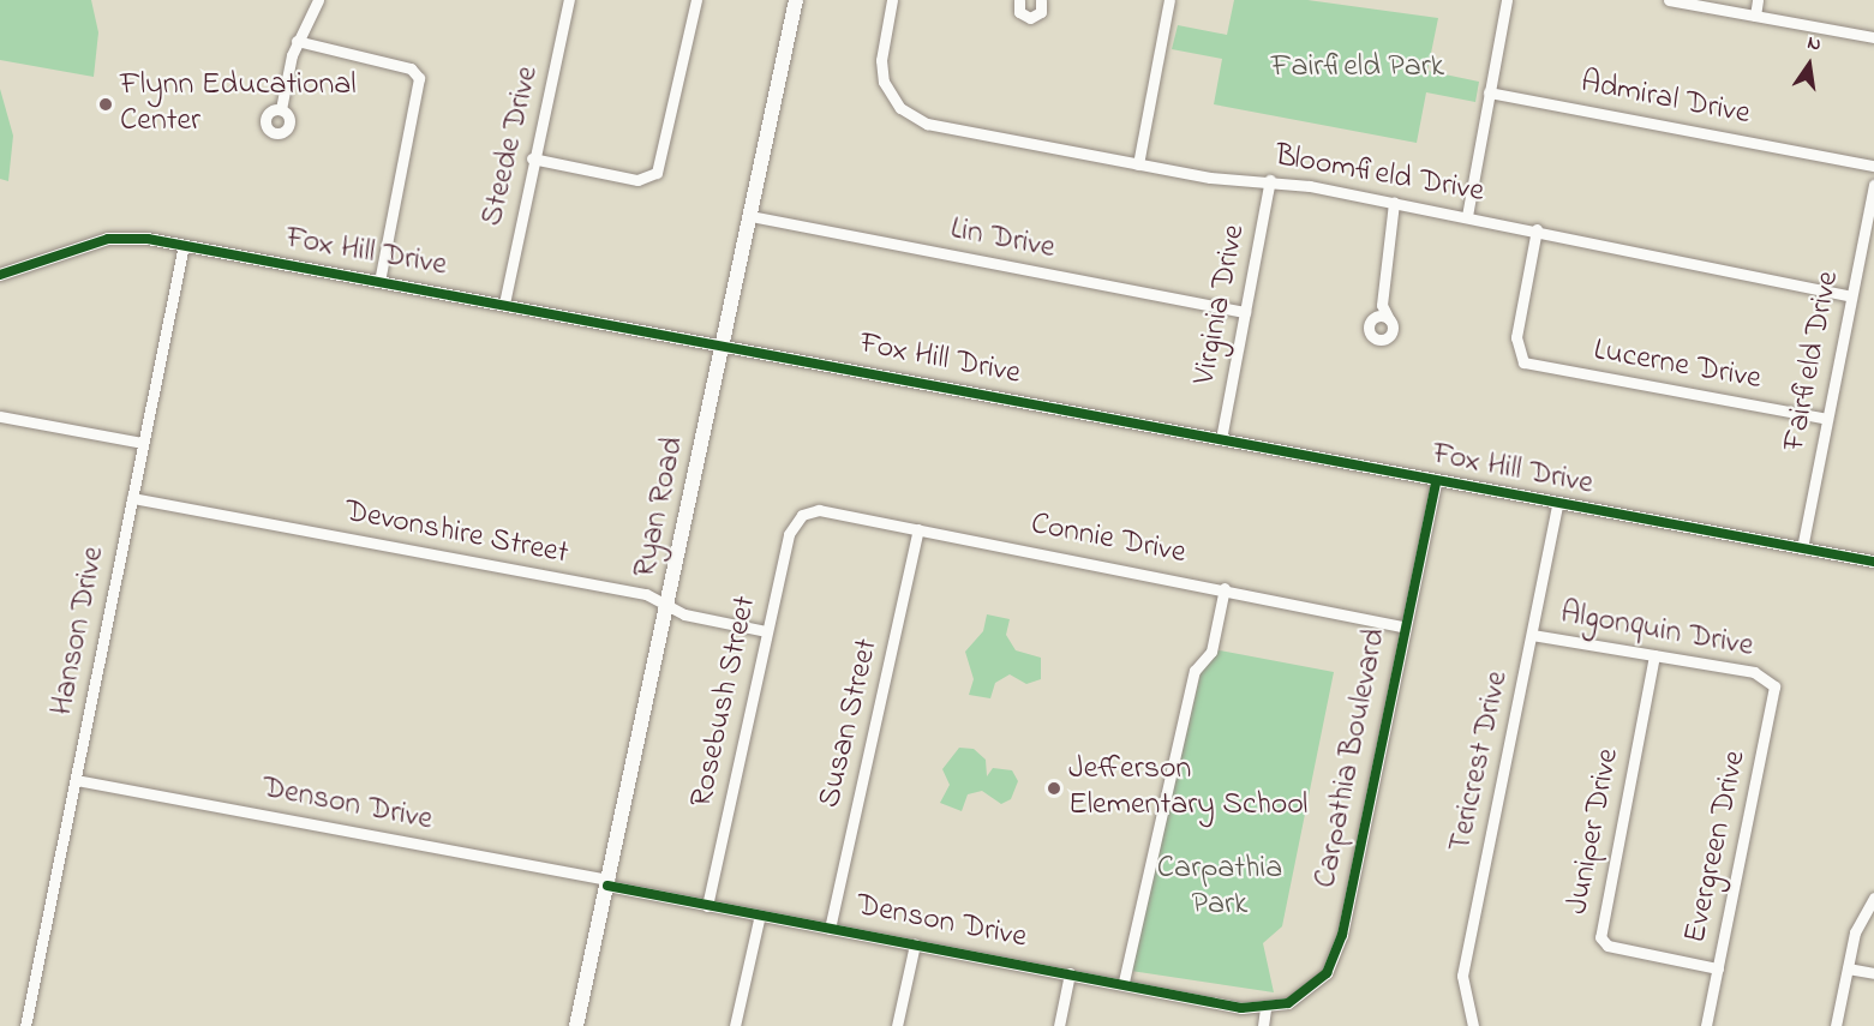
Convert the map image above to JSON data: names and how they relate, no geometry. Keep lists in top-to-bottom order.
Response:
{
  "streets": {
    "main road": ["Ryan Road"],
    "street": [
      "Admiral Drive",
      "Steede Drive",
      "Bloomfield Drive",
      "Lin Drive",
      "Fox Hill Drive",
      "Virginia Drive",
      "Fairfield Drive",
      "Lucerne Drive",
      "Devonshire Street",
      "Connie Drive",
      "Hanson Drive",
      "Algonquin Drive",
      "Rosebush Street",
      "Susan Street",
      "Carpathia Boulevard",
      "Tericrest Drive",
      "Denson Drive",
      "Juniper Drive",
      "Evergreen Drive"
    ]
  },
  "crossings": [
    ["Steede Drive", "Fox Hill Drive"],
    ["Bloomfield Drive", "Virginia Drive"],
    ["Bloomfield Drive", "Fairfield Drive"],
    ["Bloomfield Drive", "Lucerne Drive"],
    ["Lin Drive", "Virginia Drive"],
    ["Lin Drive", "Ryan Road"],
    ["Fox Hill Drive", "Virginia Drive"],
    ["Fox Hill Drive", "Fairfield Drive"],
    ["Fox Hill Drive", "Ryan Road"],
    ["Fox Hill Drive", "Hanson Drive"],
    ["Fox Hill Drive", "Carpathia Boulevard"],
    ["Fox Hill Drive", "Tericrest Drive"],
    ["Fairfield Drive", "Lucerne Drive"],
    ["Ryan Road", "Devonshire Street"],
    ["Ryan Road", "Denson Drive"],
    ["Devonshire Street", "Hanson Drive"],
    ["Devonshire Street", "Rosebush Street"],
    ["Connie Drive", "Rosebush Street"],
    ["Connie Drive", "Susan Street"],
    ["Connie Drive", "Carpathia Boulevard"],
    ["Hanson Drive", "Denson Drive"],
    ["Algonquin Drive", "Tericrest Drive"],
    ["Algonquin Drive", "Juniper Drive"],
    ["Algonquin Drive", "Evergreen Drive"],
    ["Rosebush Street", "Denson Drive"],
    ["Susan Street", "Denson Drive"],
    ["Carpathia Boulevard", "Denson Drive"],
    ["Juniper Drive", "Evergreen Drive"]
  ],
  "parks": ["Fairfield Park", "Carpathia Park"],
  "places": ["Flynn Educational Center", "Jefferson Elementary School"],
  "north": "top"
}
